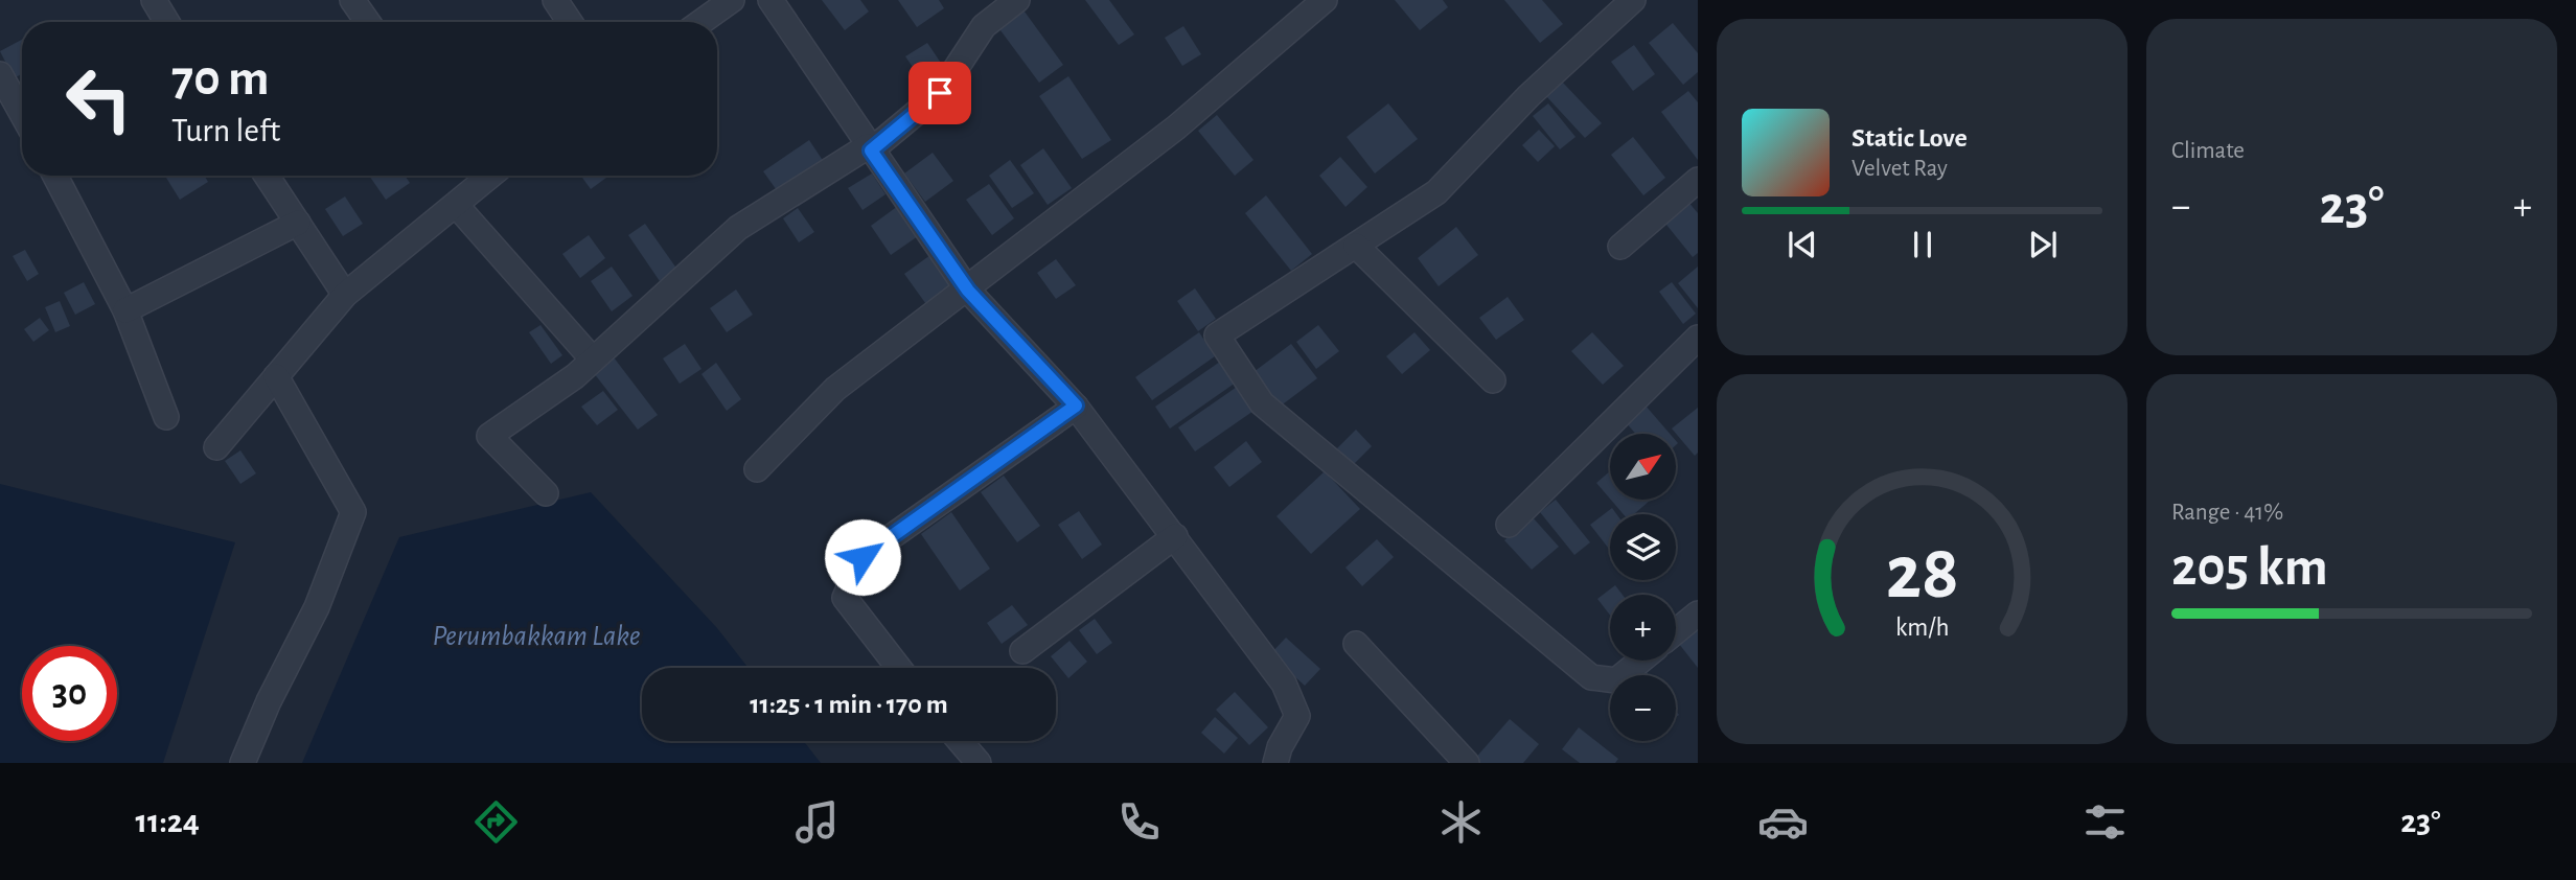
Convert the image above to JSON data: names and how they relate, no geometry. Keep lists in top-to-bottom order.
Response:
{
  "water": ["Perumbakkam Lake"],
  "north": "top right",
  "page": {
    "tile": [
      "Climate",
      ["Range · 41%", "205 km"]
    ],
    "turn": ["70 m", "Turn left"],
    "song": ["Static Love", "Velvet Ray"],
    "heat": ["−", "23°", "+"],
    "map_buttons": ["+", "−"],
    "limit": "30",
    "trip": "11:25 · 1 min · 170 m",
    "tabs": ["11:24", "23°"],
    "gauge": ["28", "km/h"]
  }
}
